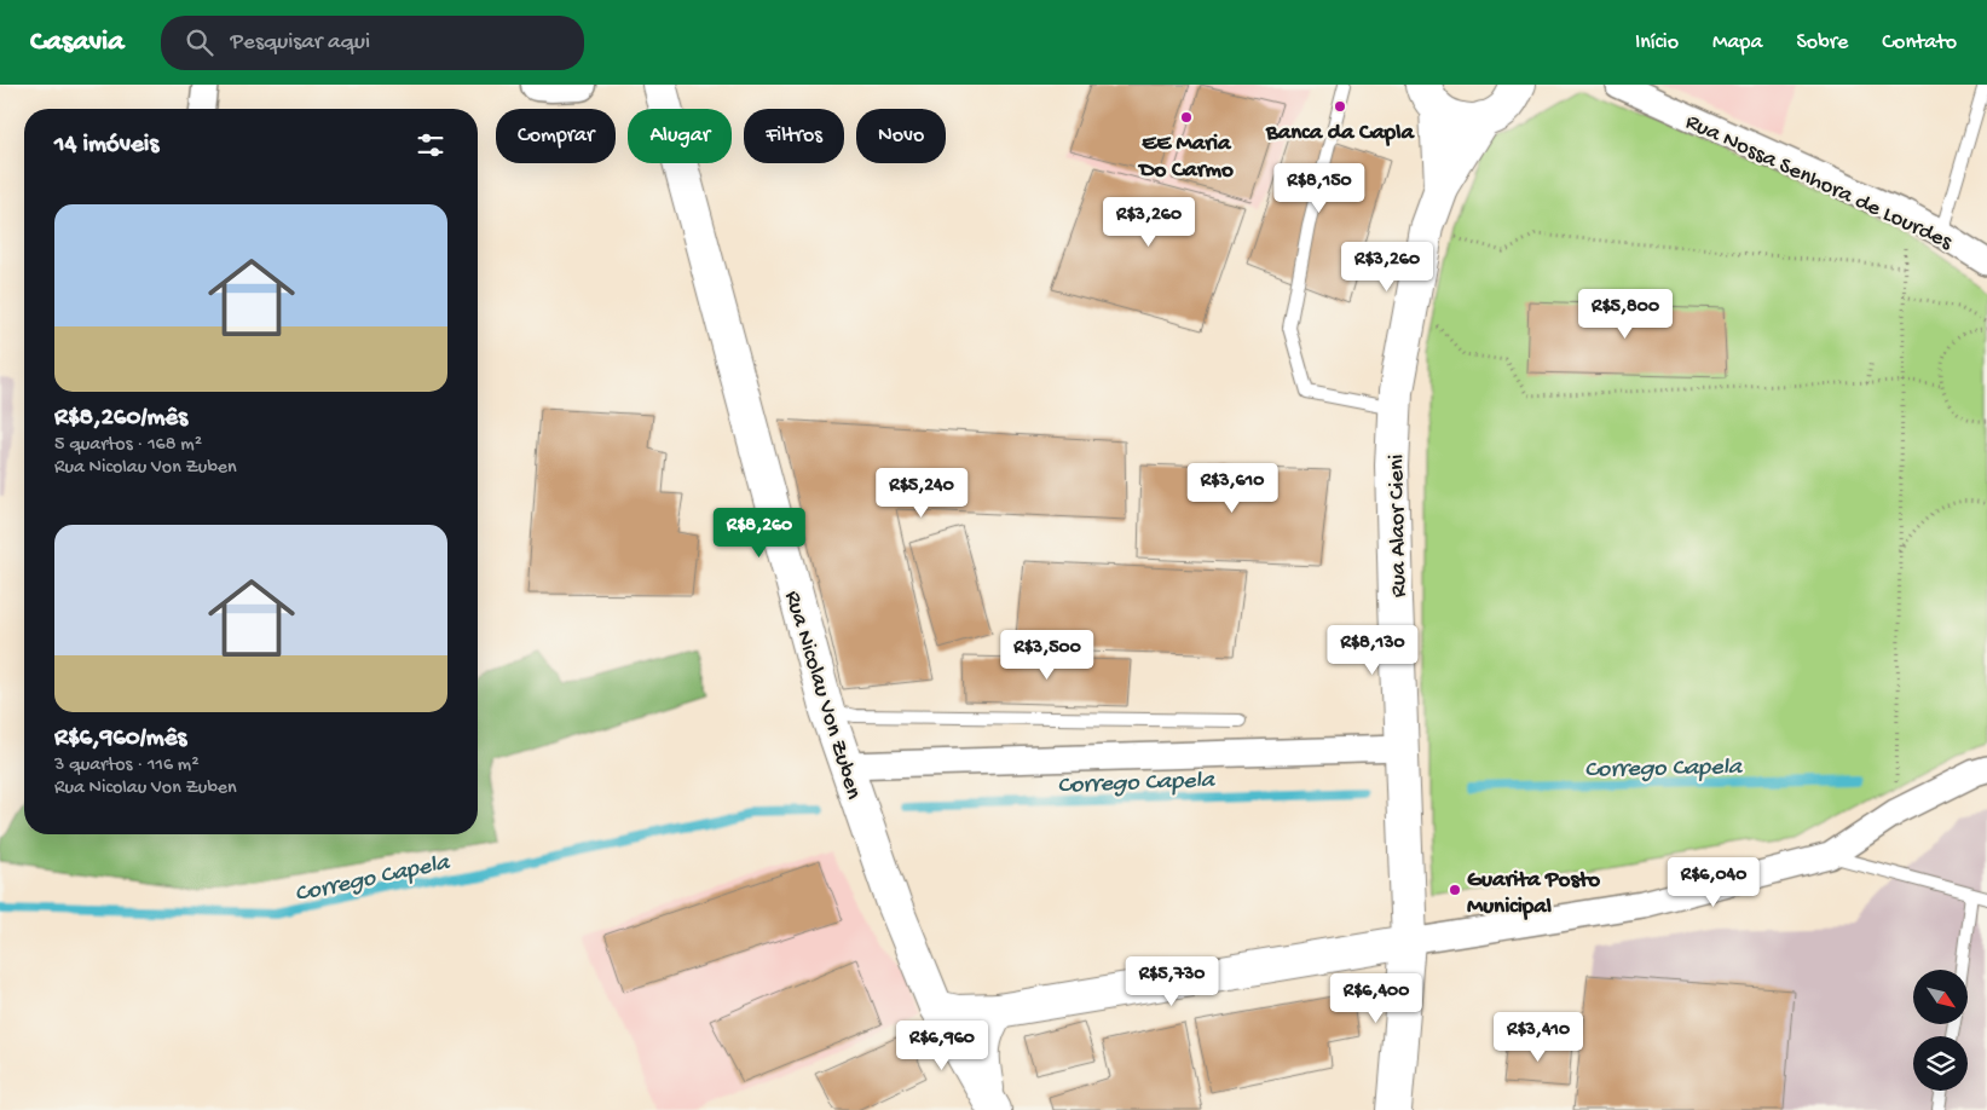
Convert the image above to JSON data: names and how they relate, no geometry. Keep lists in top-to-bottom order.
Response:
{
  "streets": {
    "main road": ["Rua Alaor Cieni", "Rua Nicolau Von Zuben"],
    "street": ["Rua Nossa Senhora de Lourdes"]
  },
  "water": ["Corrego Capela"],
  "places": ["Banca da Capla", "EE Maria Do Carmo", "Guarita Posto Municipal"],
  "north": "bottom right",
  "page": {
    "header": "Casavia",
    "search": "Pesquisar aqui",
    "nav": [
      "Início",
      "Mapa",
      "Sobre",
      "Contato"
    ],
    "chip": [
      "Comprar",
      "Alugar",
      "Filtros",
      "Novo"
    ],
    "heading": "14 imóveis",
    "price": [
      "R$8,150",
      "R$3,260",
      "R$3,260",
      "R$5,800",
      "R$3,610",
      "R$5,240",
      "R$8,260",
      "R$8,130",
      "R$3,500",
      "R$6,040",
      "R$5,730",
      "R$6,400",
      "R$3,410",
      "R$6,960"
    ],
    "list": [
      {
        "name": "R$8,260/mês",
        "note": "5 quartos · 168 m² · Rua Nicolau Von Zuben"
      },
      {
        "name": "R$6,960/mês",
        "note": "3 quartos · 116 m² · Rua Nicolau Von Zuben"
      }
    ]
  }
}
